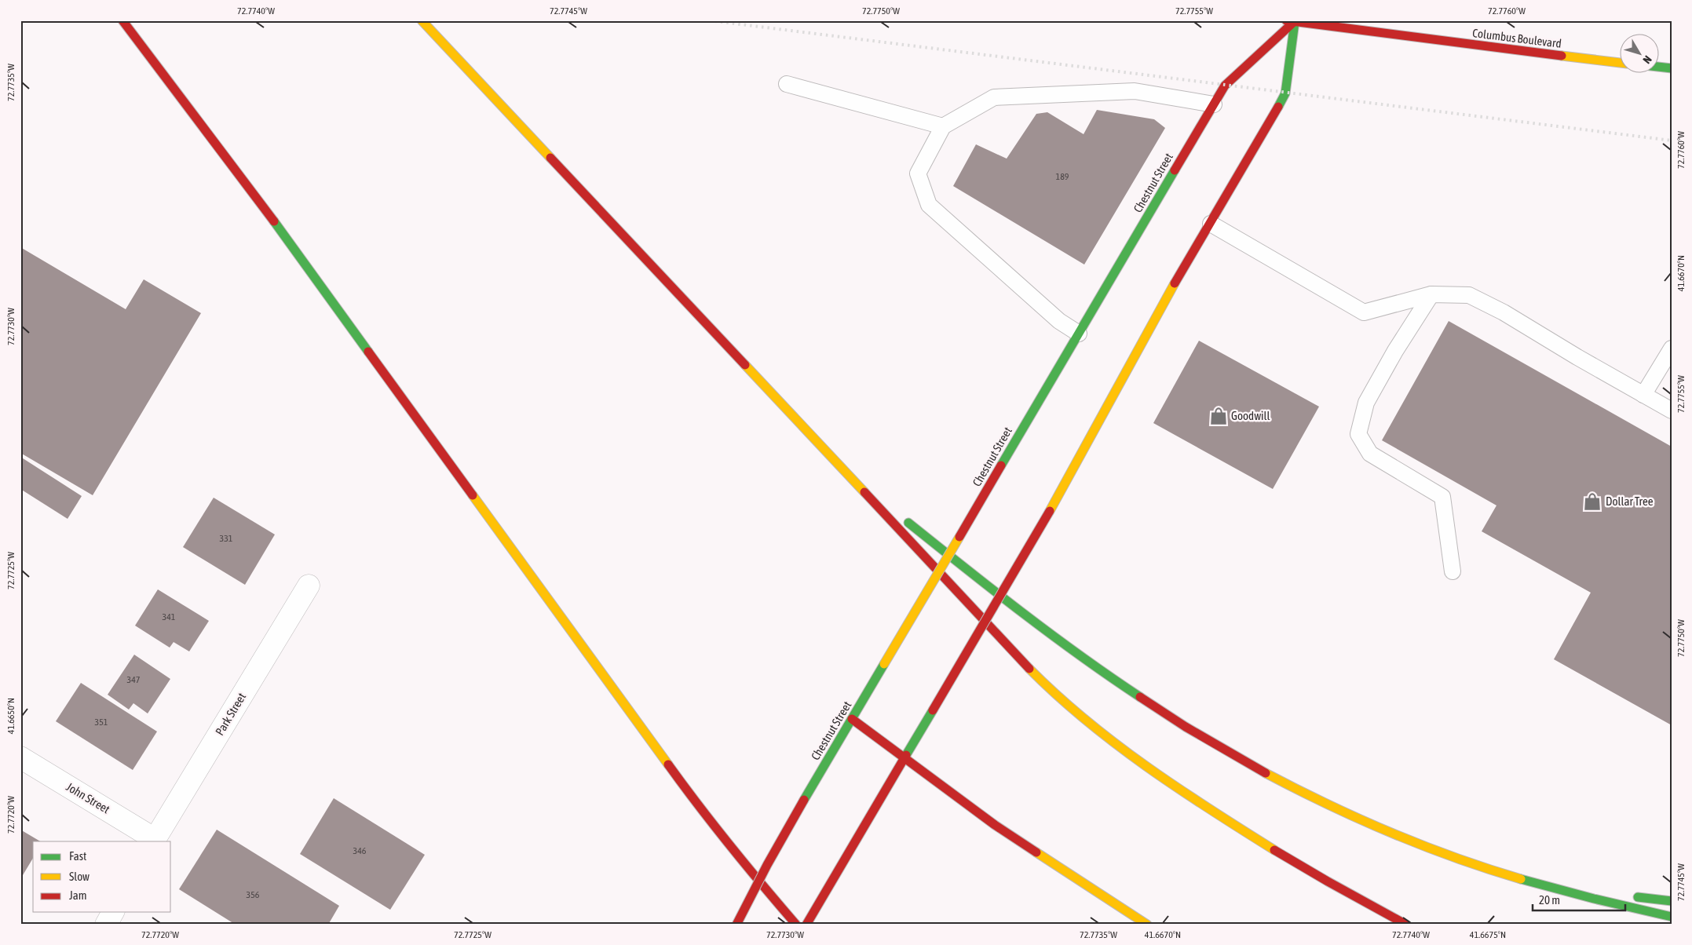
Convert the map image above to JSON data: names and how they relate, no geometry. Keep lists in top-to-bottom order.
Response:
{
  "streets": {
    "main road": ["Columbus Boulevard", "Chestnut Street"],
    "street": ["Park Street", "John Street"]
  },
  "crossings": [
    ["Columbus Boulevard", "Chestnut Street"],
    ["Park Street", "John Street"]
  ],
  "places": {
    "shop": ["Goodwill", "Dollar Tree"]
  },
  "house_numbers": [
    "189",
    "331",
    "341",
    "347",
    "351",
    "346",
    "356"
  ],
  "legend": ["Fast", "Slow", "Jam"],
  "scale_bar": "20 m",
  "north": "bottom right",
  "coordinates": [
    "72.7740°W",
    "72.7745°W",
    "72.7750°W",
    "72.7755°W",
    "72.7760°W",
    "72.7735°W",
    "41.6670°N",
    "72.7730°W",
    "72.7725°W",
    "41.6650°N",
    "72.7720°W",
    "41.6675°N"
  ]
}
